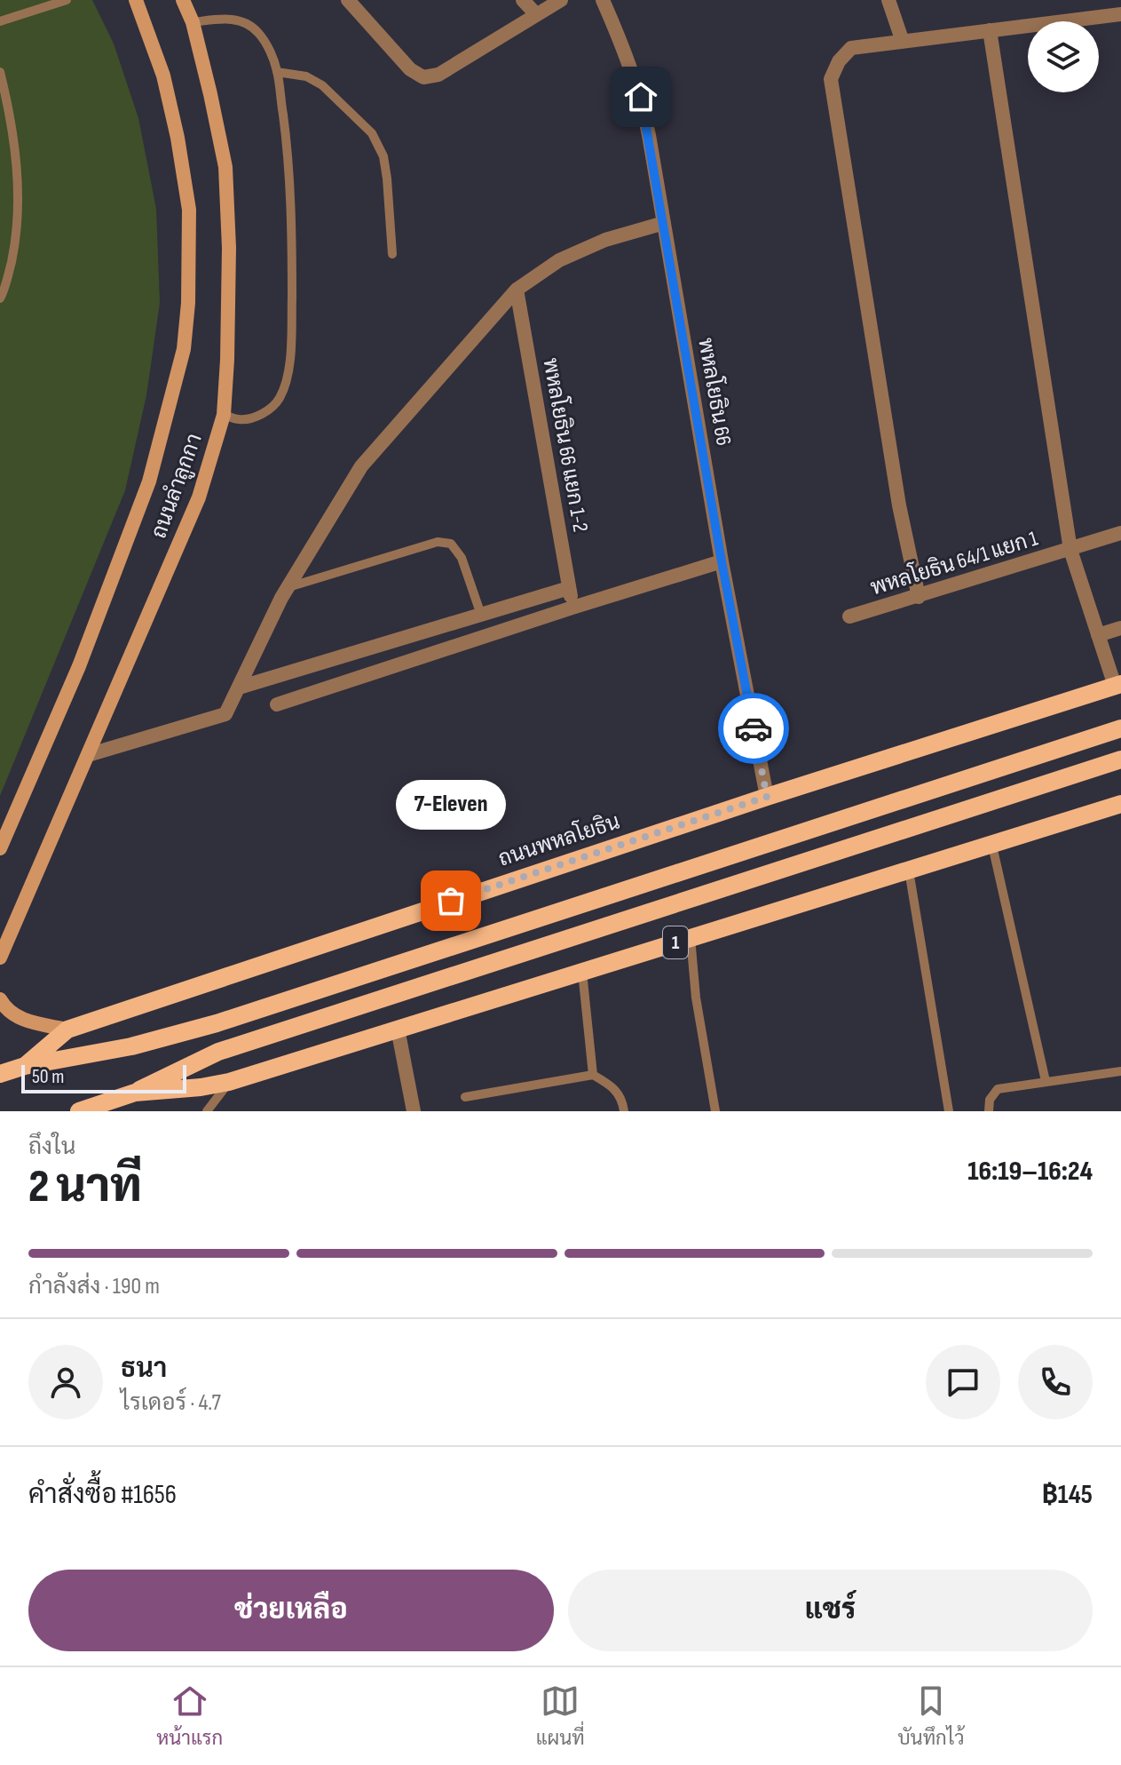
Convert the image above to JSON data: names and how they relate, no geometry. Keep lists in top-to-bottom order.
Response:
{
  "streets": {
    "main road": ["ถนนลำลูกกา", "ถนนพหลโยธิน", "1"],
    "street": ["พหลโยธิน 66", "พหลโยธิน 66 แยก 1-2", "พหลโยธิน 64/1 แยก 1"]
  },
  "crossings": [
    ["พหลโยธิน 66", "ถนนพหลโยธิน"]
  ],
  "places": ["7-Eleven"],
  "scale_bar": "50 m",
  "page": {
    "bubble": "7-Eleven",
    "scale": "50 m",
    "heading": ["2 นาที", "ถึงใน", "16:19–16:24"],
    "panel": [
      "ธนา",
      "ไรเดอร์ · 4.7",
      "คำสั่งซื้อ #1656",
      "฿145"
    ],
    "bar": "กำลังส่ง · 190 m",
    "buttons": ["ช่วยเหลือ", "แชร์"],
    "tabs": ["หน้าแรก", "แผนที่", "บันทึกไว้"]
  }
}
